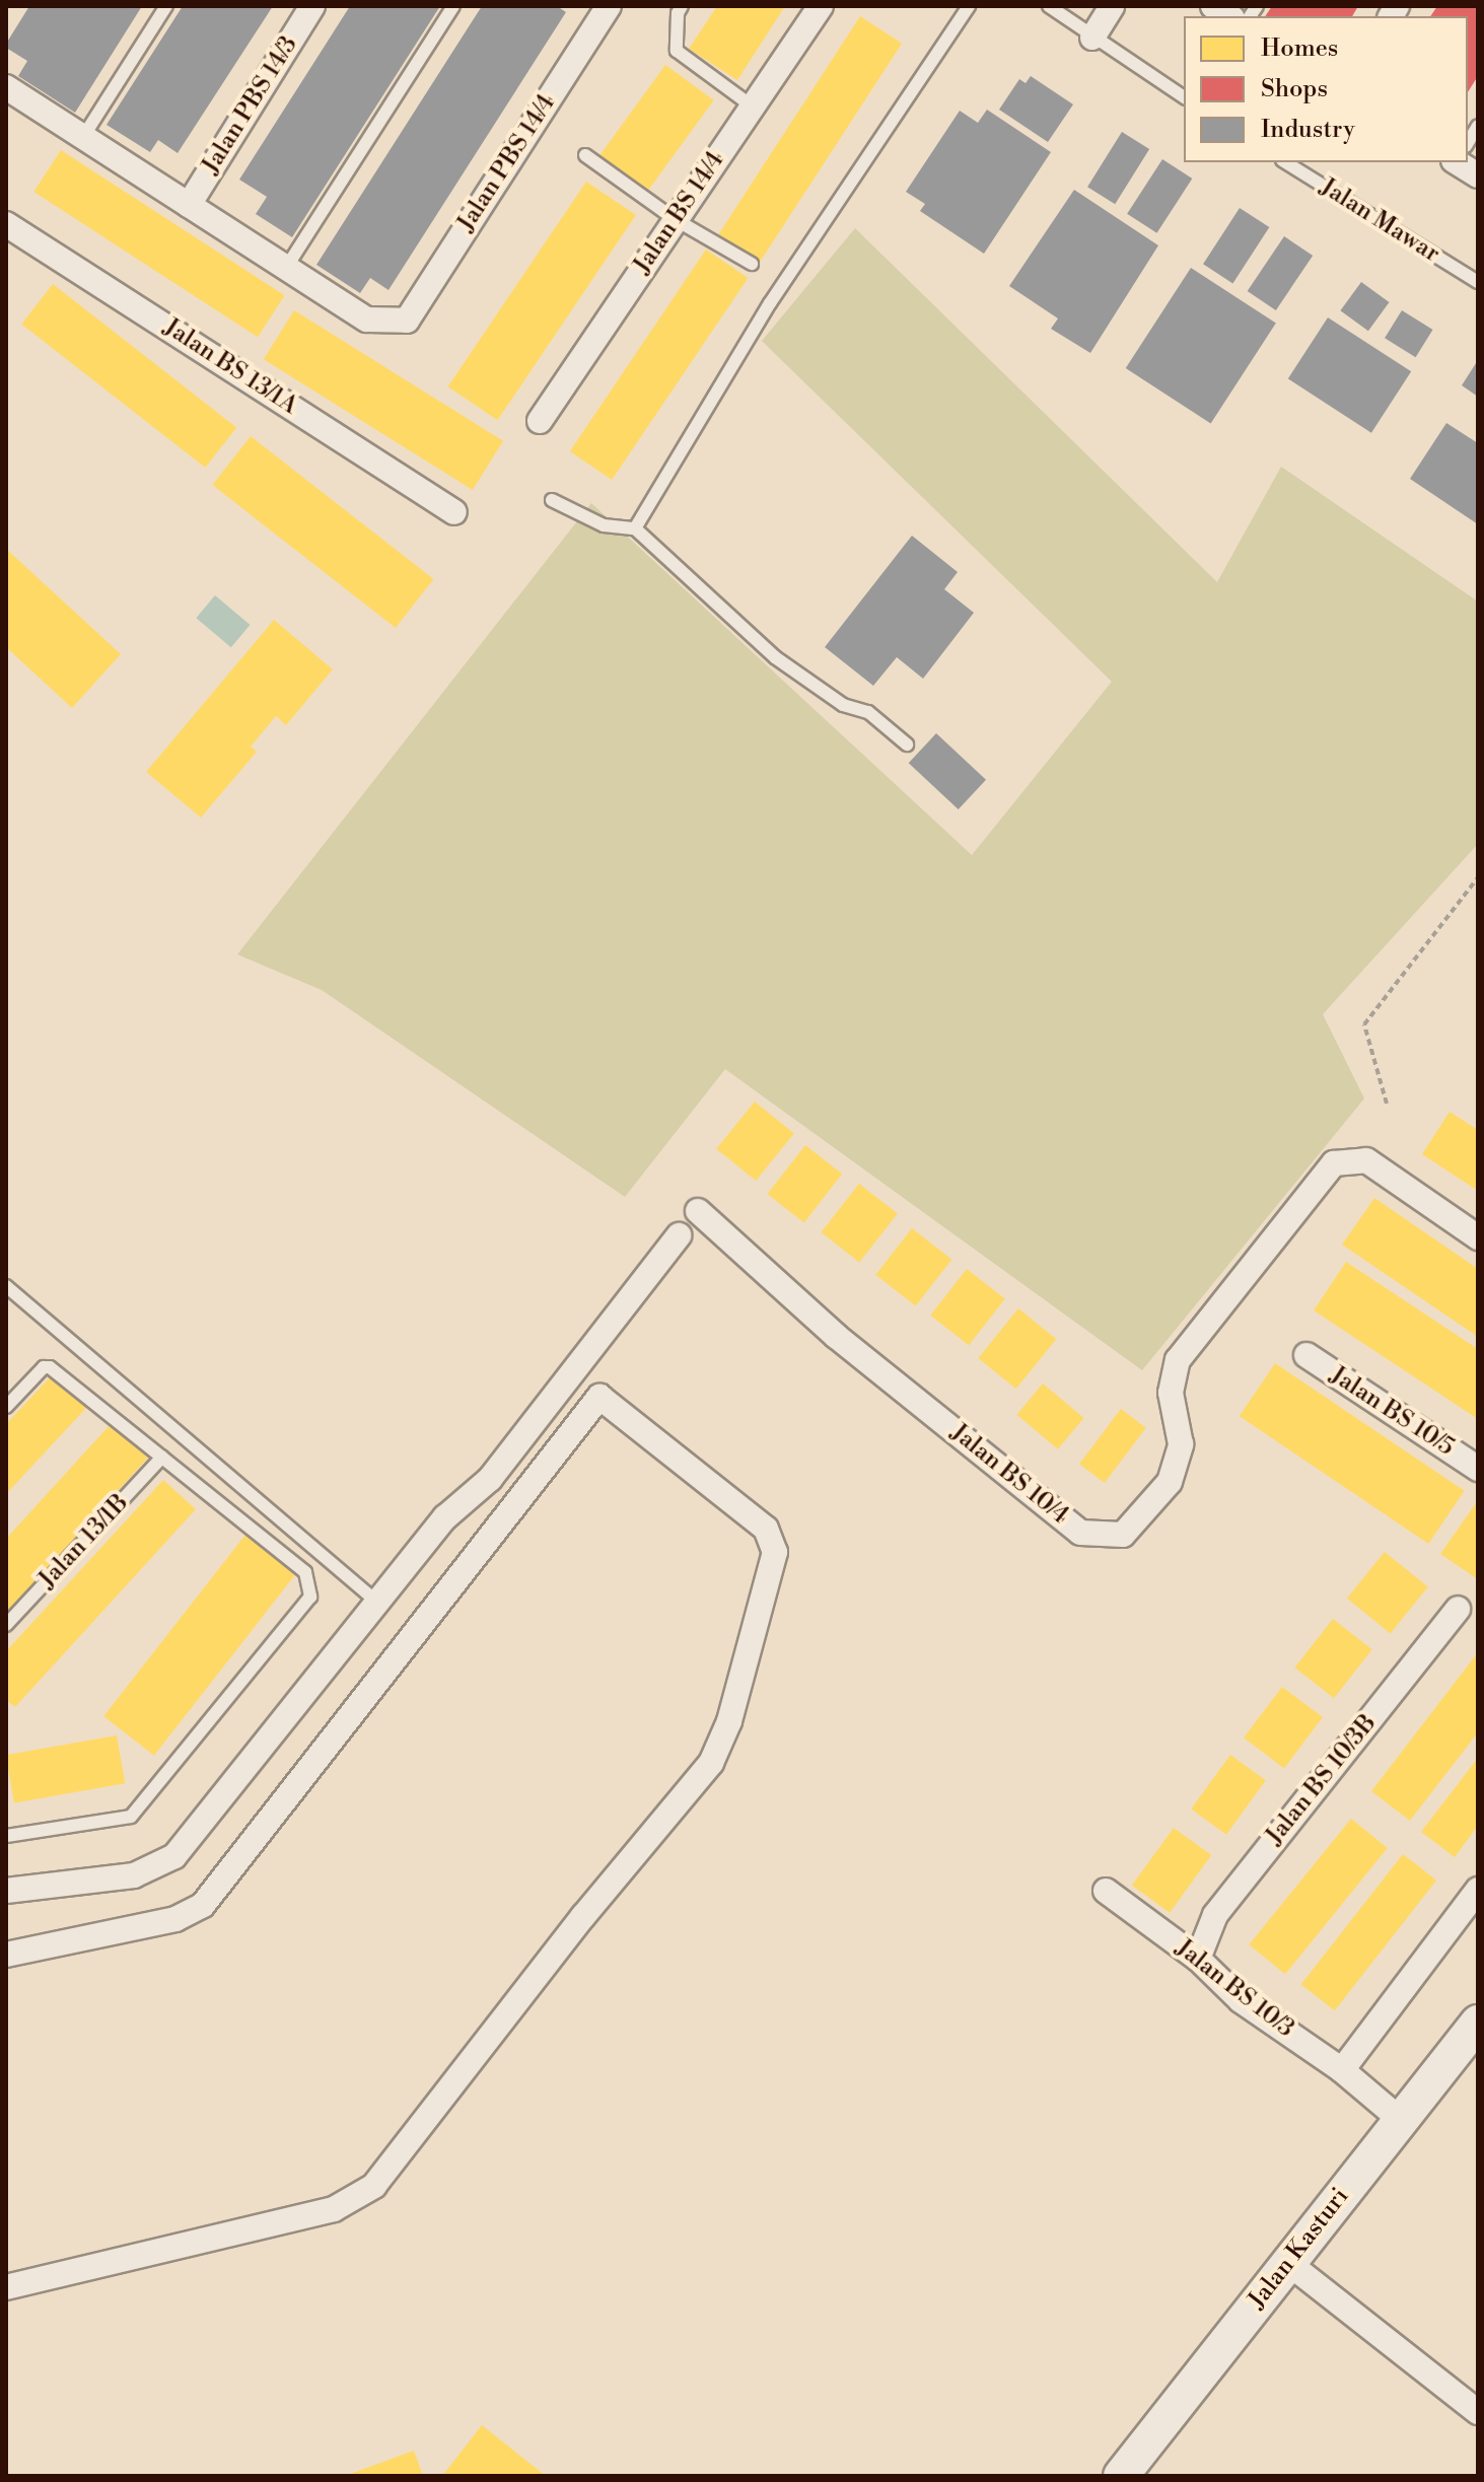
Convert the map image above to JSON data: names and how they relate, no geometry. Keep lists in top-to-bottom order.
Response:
{
  "streets": {
    "street": [
      "Jalan PBS 14/3",
      "Jalan PBS 14/4",
      "Jalan BS 14/4",
      "Jalan BS 13/1A",
      "Jalan BS 10/5",
      "Jalan BS 10/4",
      "Jalan BS 10/3B",
      "Jalan BS 10/3",
      "Jalan Kasturi"
    ],
    "lane": ["Jalan Mawar", "Jalan 13/1B"]
  },
  "crossings": [
    ["Jalan BS 10/3B", "Jalan BS 10/3"],
    ["Jalan BS 10/3", "Jalan Kasturi"]
  ],
  "legend": ["Homes", "Shops", "Industry"]
}
